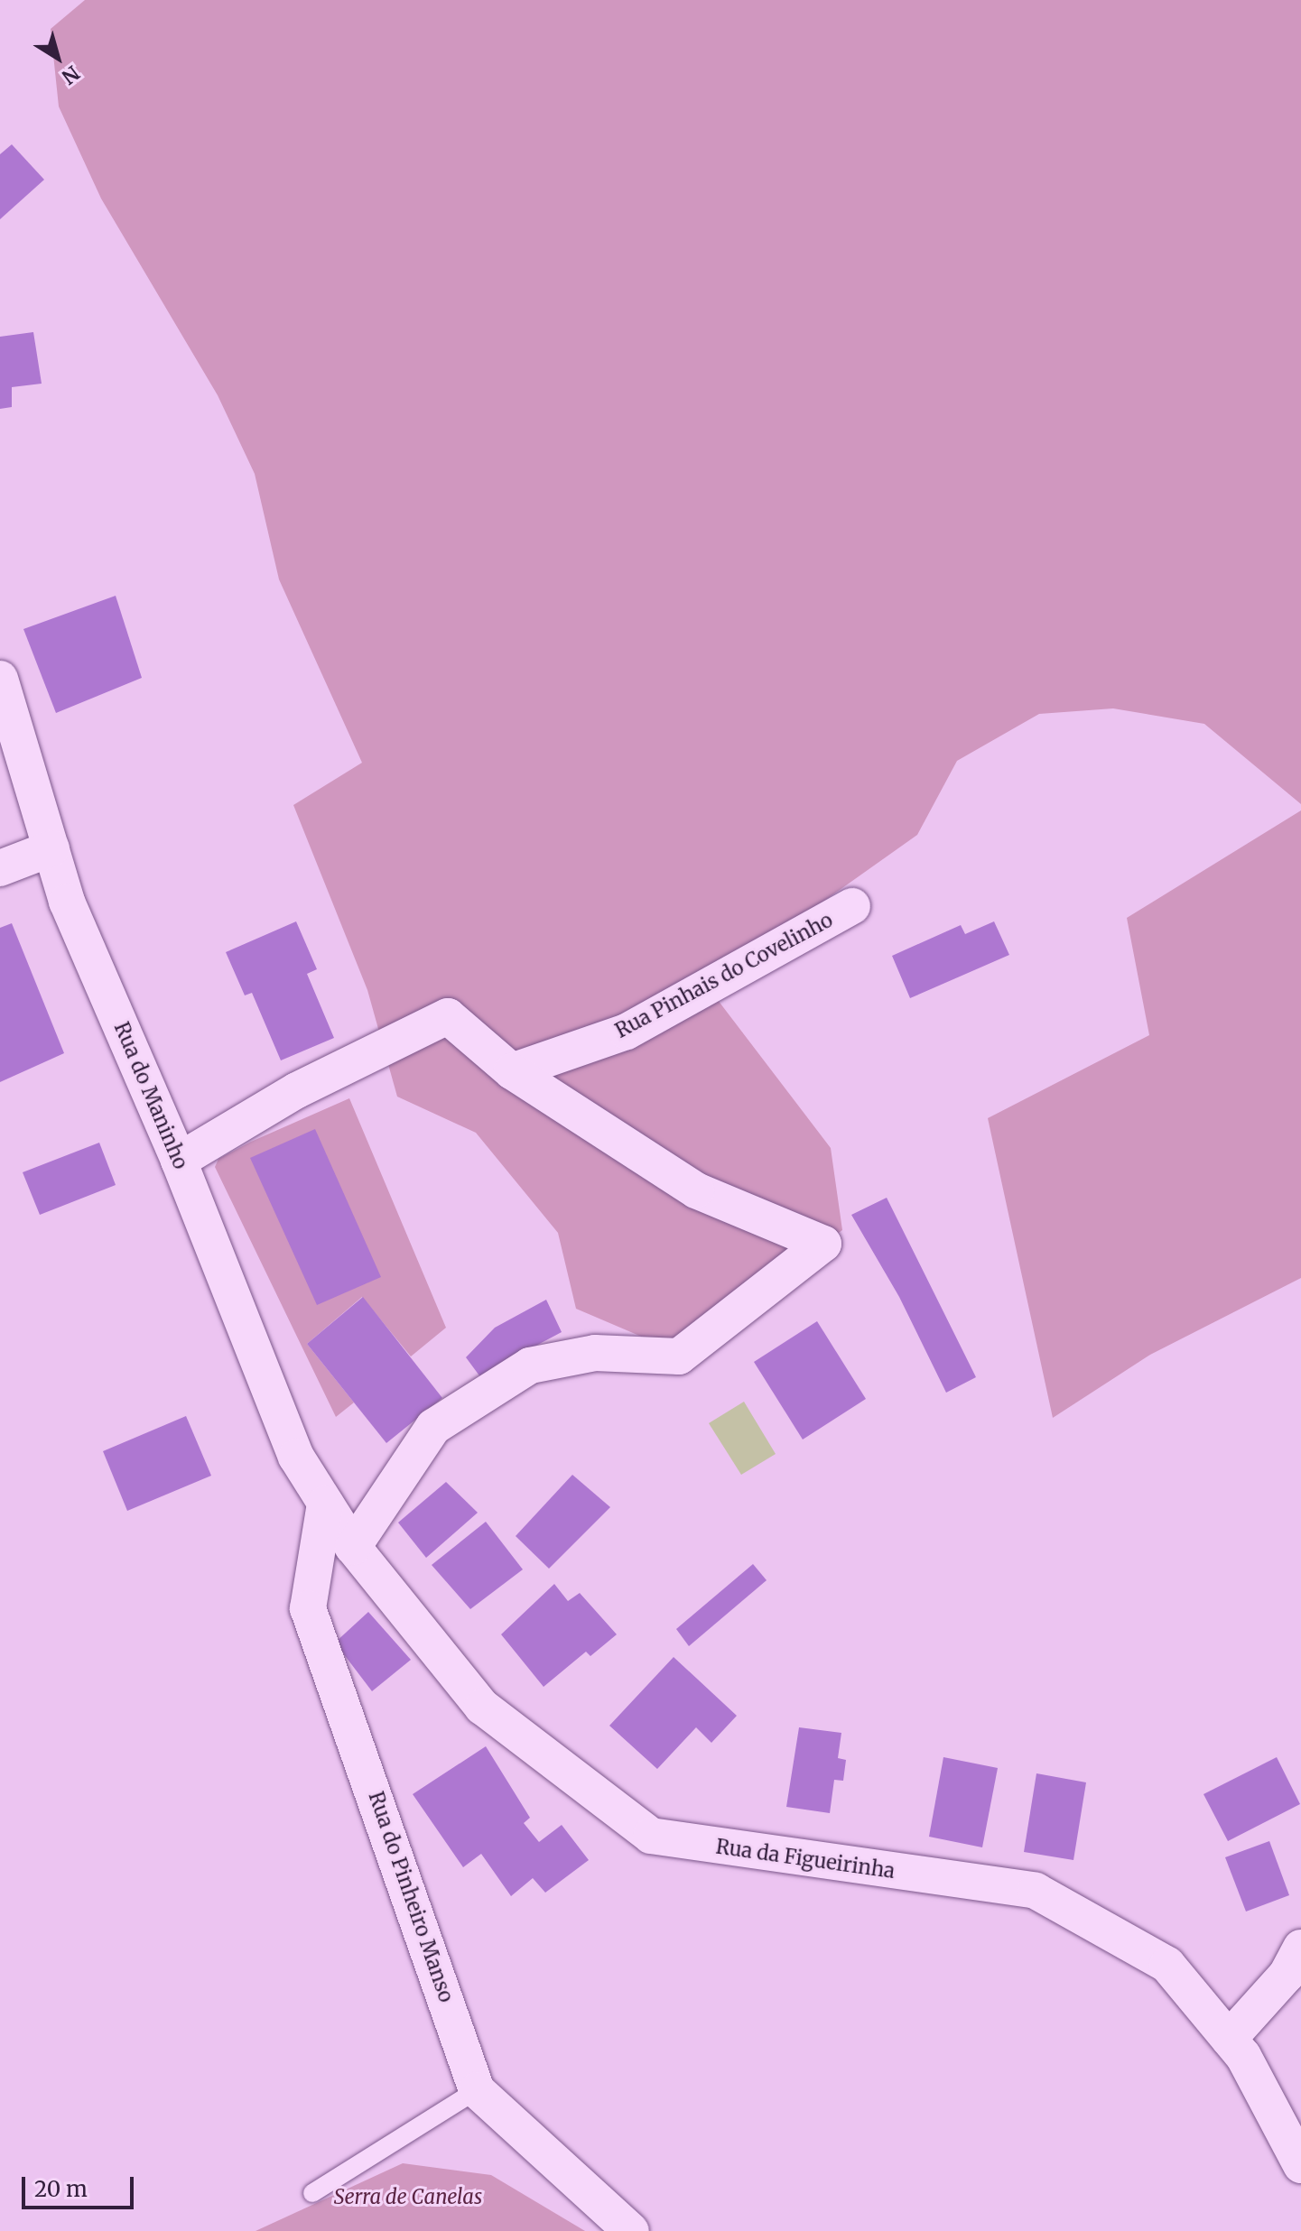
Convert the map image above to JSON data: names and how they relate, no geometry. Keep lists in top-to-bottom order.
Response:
{
  "streets": {
    "street": [
      "Rua Pinhais do Covelinho",
      "Rua do Maninho",
      "Rua da Figueirinha",
      "Rua do Pinheiro Manso"
    ]
  },
  "crossings": [
    ["Rua do Maninho", "Rua da Figueirinha"],
    ["Rua do Maninho", "Rua do Pinheiro Manso"],
    ["Rua da Figueirinha", "Rua do Pinheiro Manso"]
  ],
  "parks": ["Serra de Canelas"],
  "scale_bar": "20 m",
  "north": "bottom right"
}
